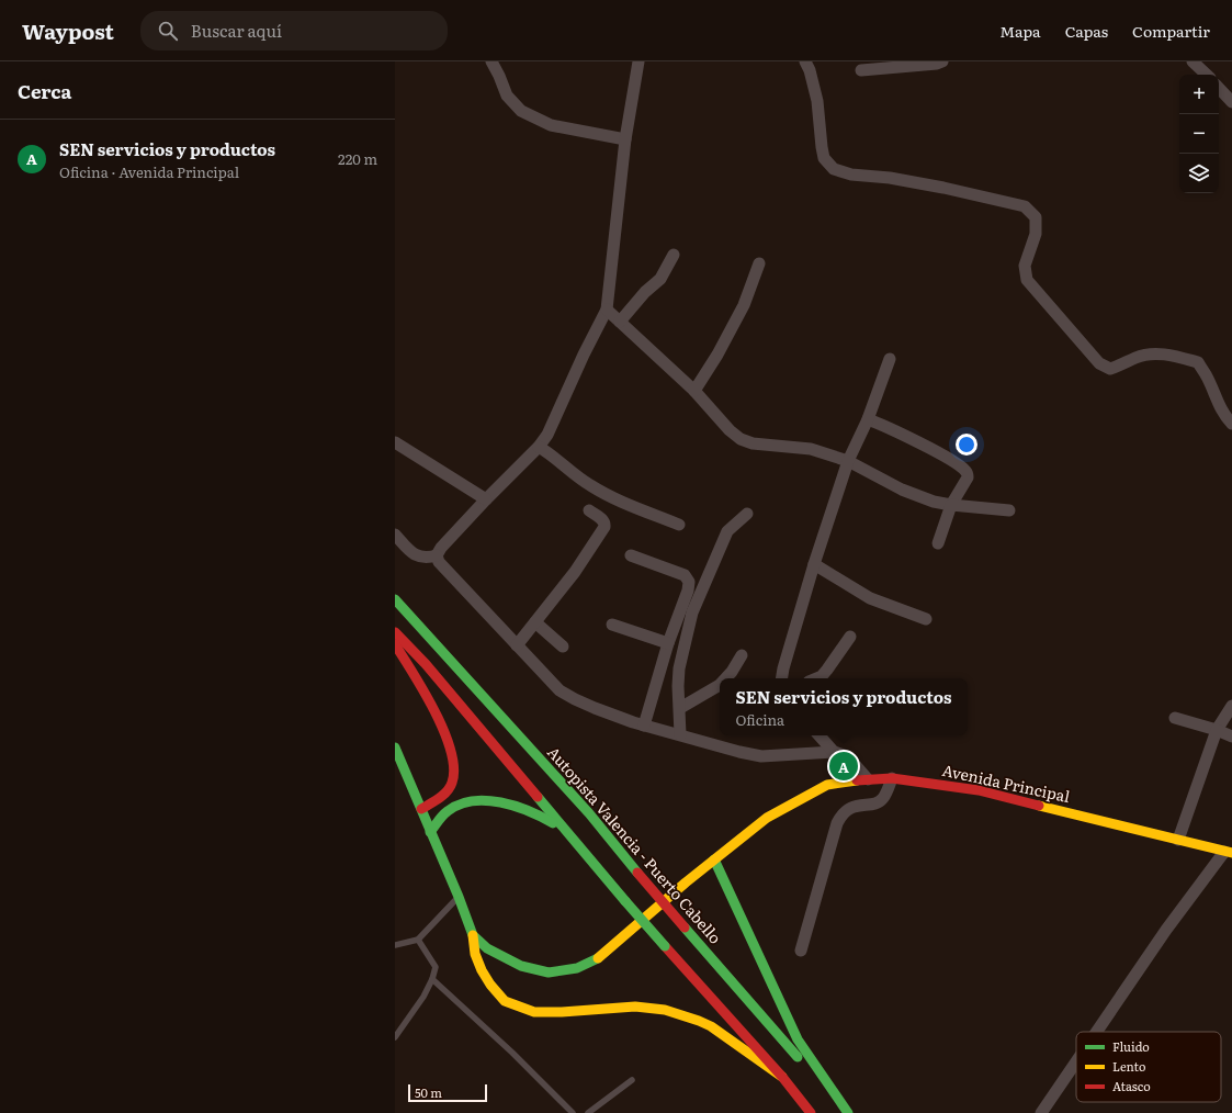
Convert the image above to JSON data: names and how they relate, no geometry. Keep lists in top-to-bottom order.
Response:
{
  "streets": {
    "main road": ["Avenida Principal", "Autopista Valencia - Puerto Cabello"]
  },
  "legend": ["Fluido", "Lento", "Atasco"],
  "scale_bar": "50 m",
  "page": {
    "header": "Waypost",
    "search": "Buscar aquí",
    "nav": ["Mapa", "Capas", "Compartir"],
    "heading": "Cerca",
    "map_buttons": ["+", "−"],
    "list": [
      {
        "mark": "A",
        "name": "SEN servicios y productos",
        "note": "Oficina · Avenida Principal",
        "value": "220 m"
      }
    ],
    "popup": ["SEN servicios y productos", "Oficina"],
    "pins": "A",
    "scale": "50 m"
  }
}
